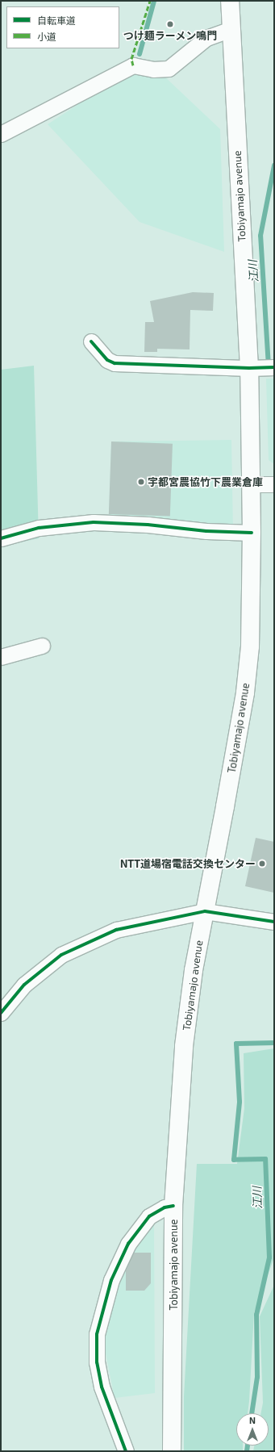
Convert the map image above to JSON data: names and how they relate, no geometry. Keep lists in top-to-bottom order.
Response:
{
  "streets": {
    "highway": ["Tobiyamajo avenue"]
  },
  "water": ["江川"],
  "places": ["つけ麺ラーメン鳴門", "宇都宮農協竹下農業倉庫", "NTT道場宿電話交換センター"],
  "legend": ["自転車道", "小道"],
  "north": "top"
}
